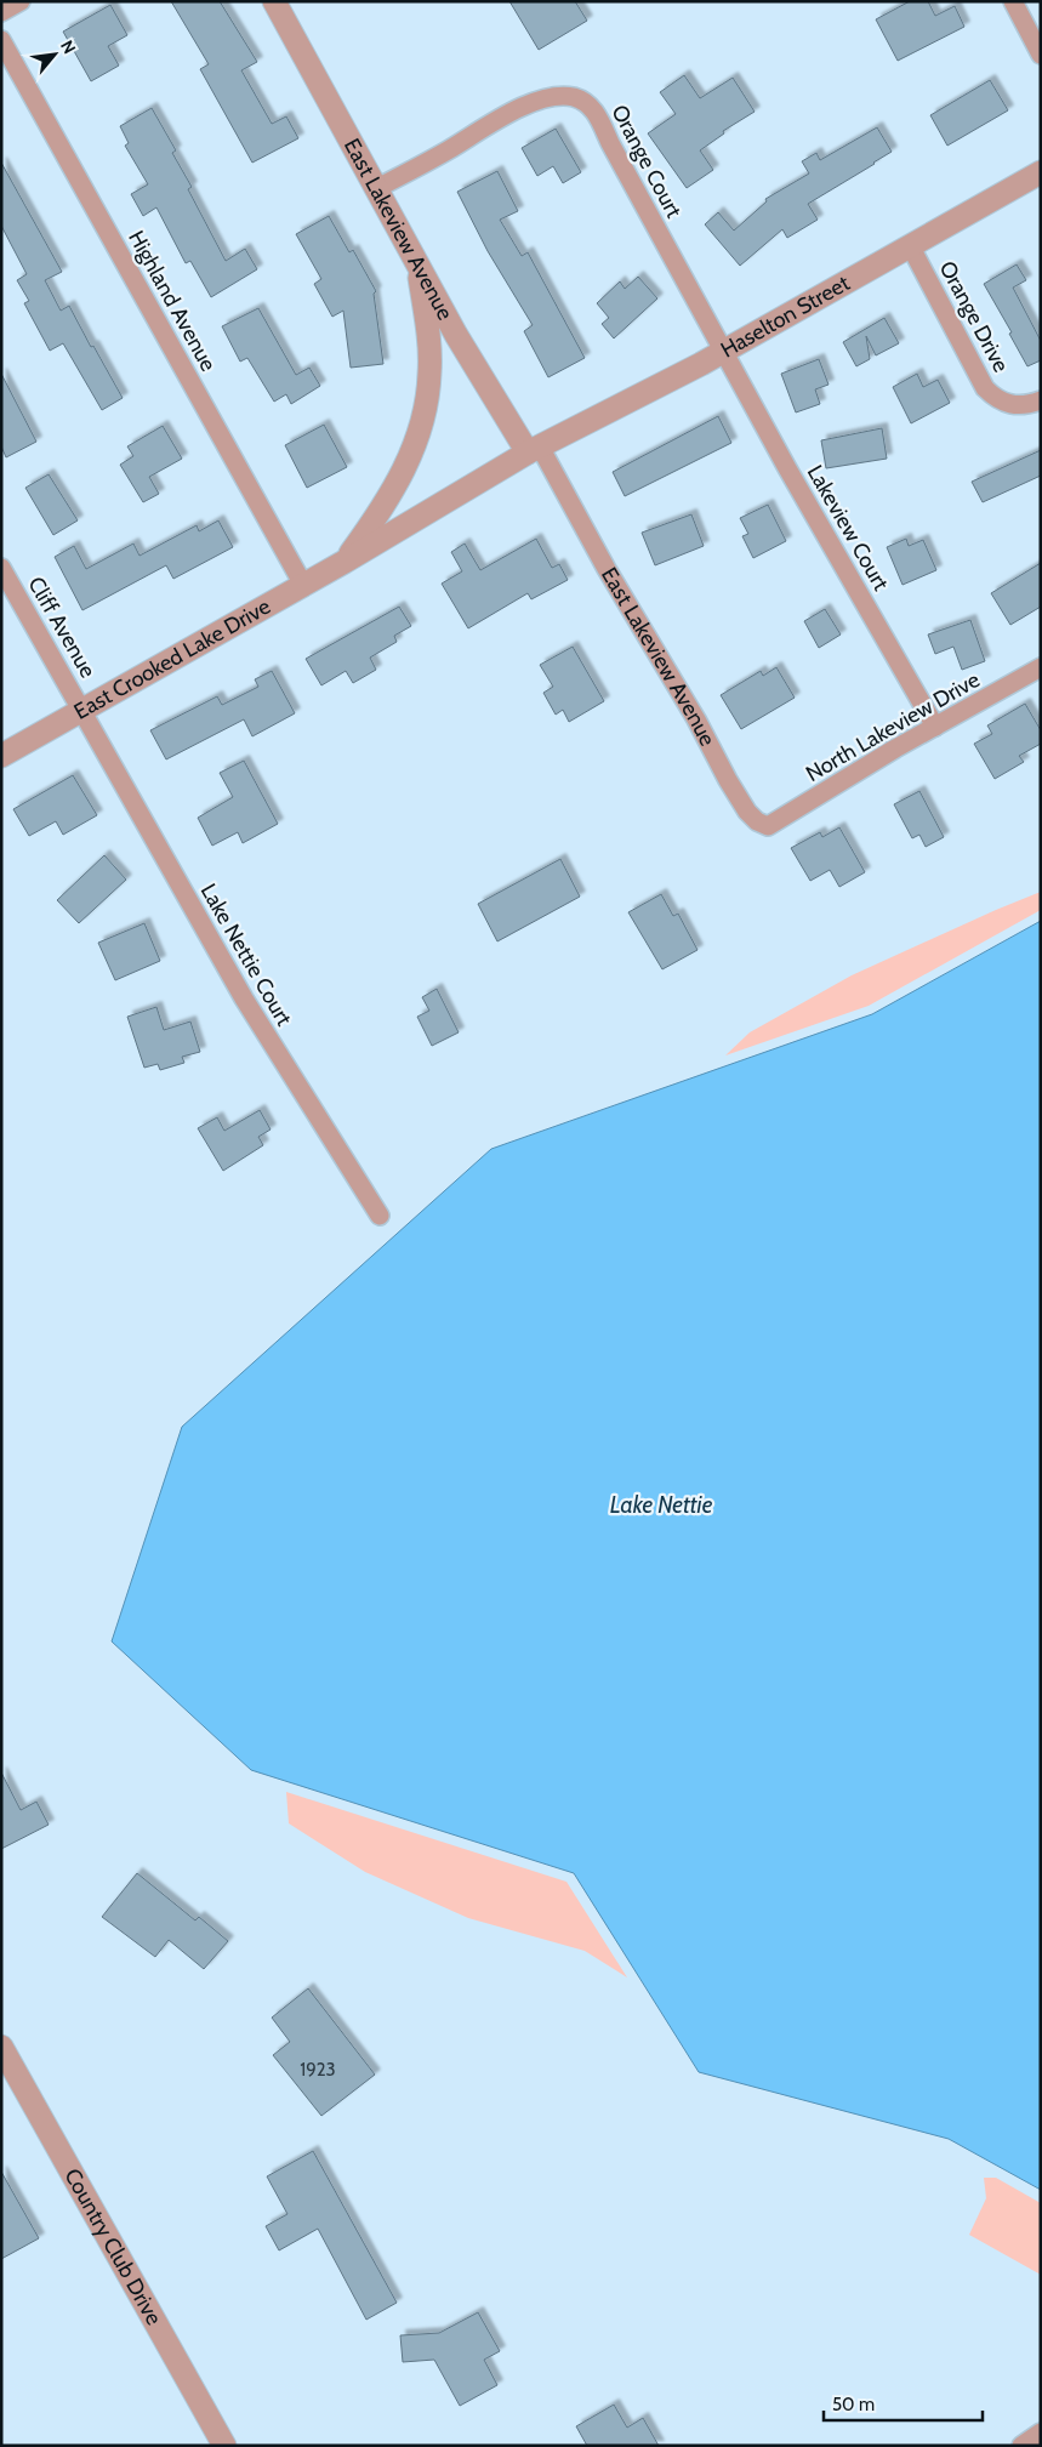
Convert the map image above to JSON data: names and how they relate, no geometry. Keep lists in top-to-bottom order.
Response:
{
  "streets": {
    "street": [
      "Orange Court",
      "East Lakeview Avenue",
      "Highland Avenue",
      "Haselton Street",
      "Orange Drive",
      "Lakeview Court",
      "Cliff Avenue",
      "East Crooked Lake Drive",
      "North Lakeview Drive",
      "Lake Nettie Court",
      "Country Club Drive"
    ]
  },
  "crossings": [
    ["Orange Court", "East Lakeview Avenue"],
    ["Orange Court", "Haselton Street"],
    ["Orange Court", "Lakeview Court"],
    ["East Lakeview Avenue", "Haselton Street"],
    ["East Lakeview Avenue", "East Crooked Lake Drive"],
    ["East Lakeview Avenue", "North Lakeview Drive"],
    ["Highland Avenue", "East Crooked Lake Drive"],
    ["Haselton Street", "Orange Drive"],
    ["Haselton Street", "Lakeview Court"],
    ["Haselton Street", "East Crooked Lake Drive"],
    ["Lakeview Court", "North Lakeview Drive"],
    ["Cliff Avenue", "East Crooked Lake Drive"],
    ["Cliff Avenue", "Lake Nettie Court"],
    ["East Crooked Lake Drive", "Lake Nettie Court"]
  ],
  "water": ["Lake Nettie"],
  "house_numbers": ["1923"],
  "scale_bar": "50 m",
  "north": "top right"
}
